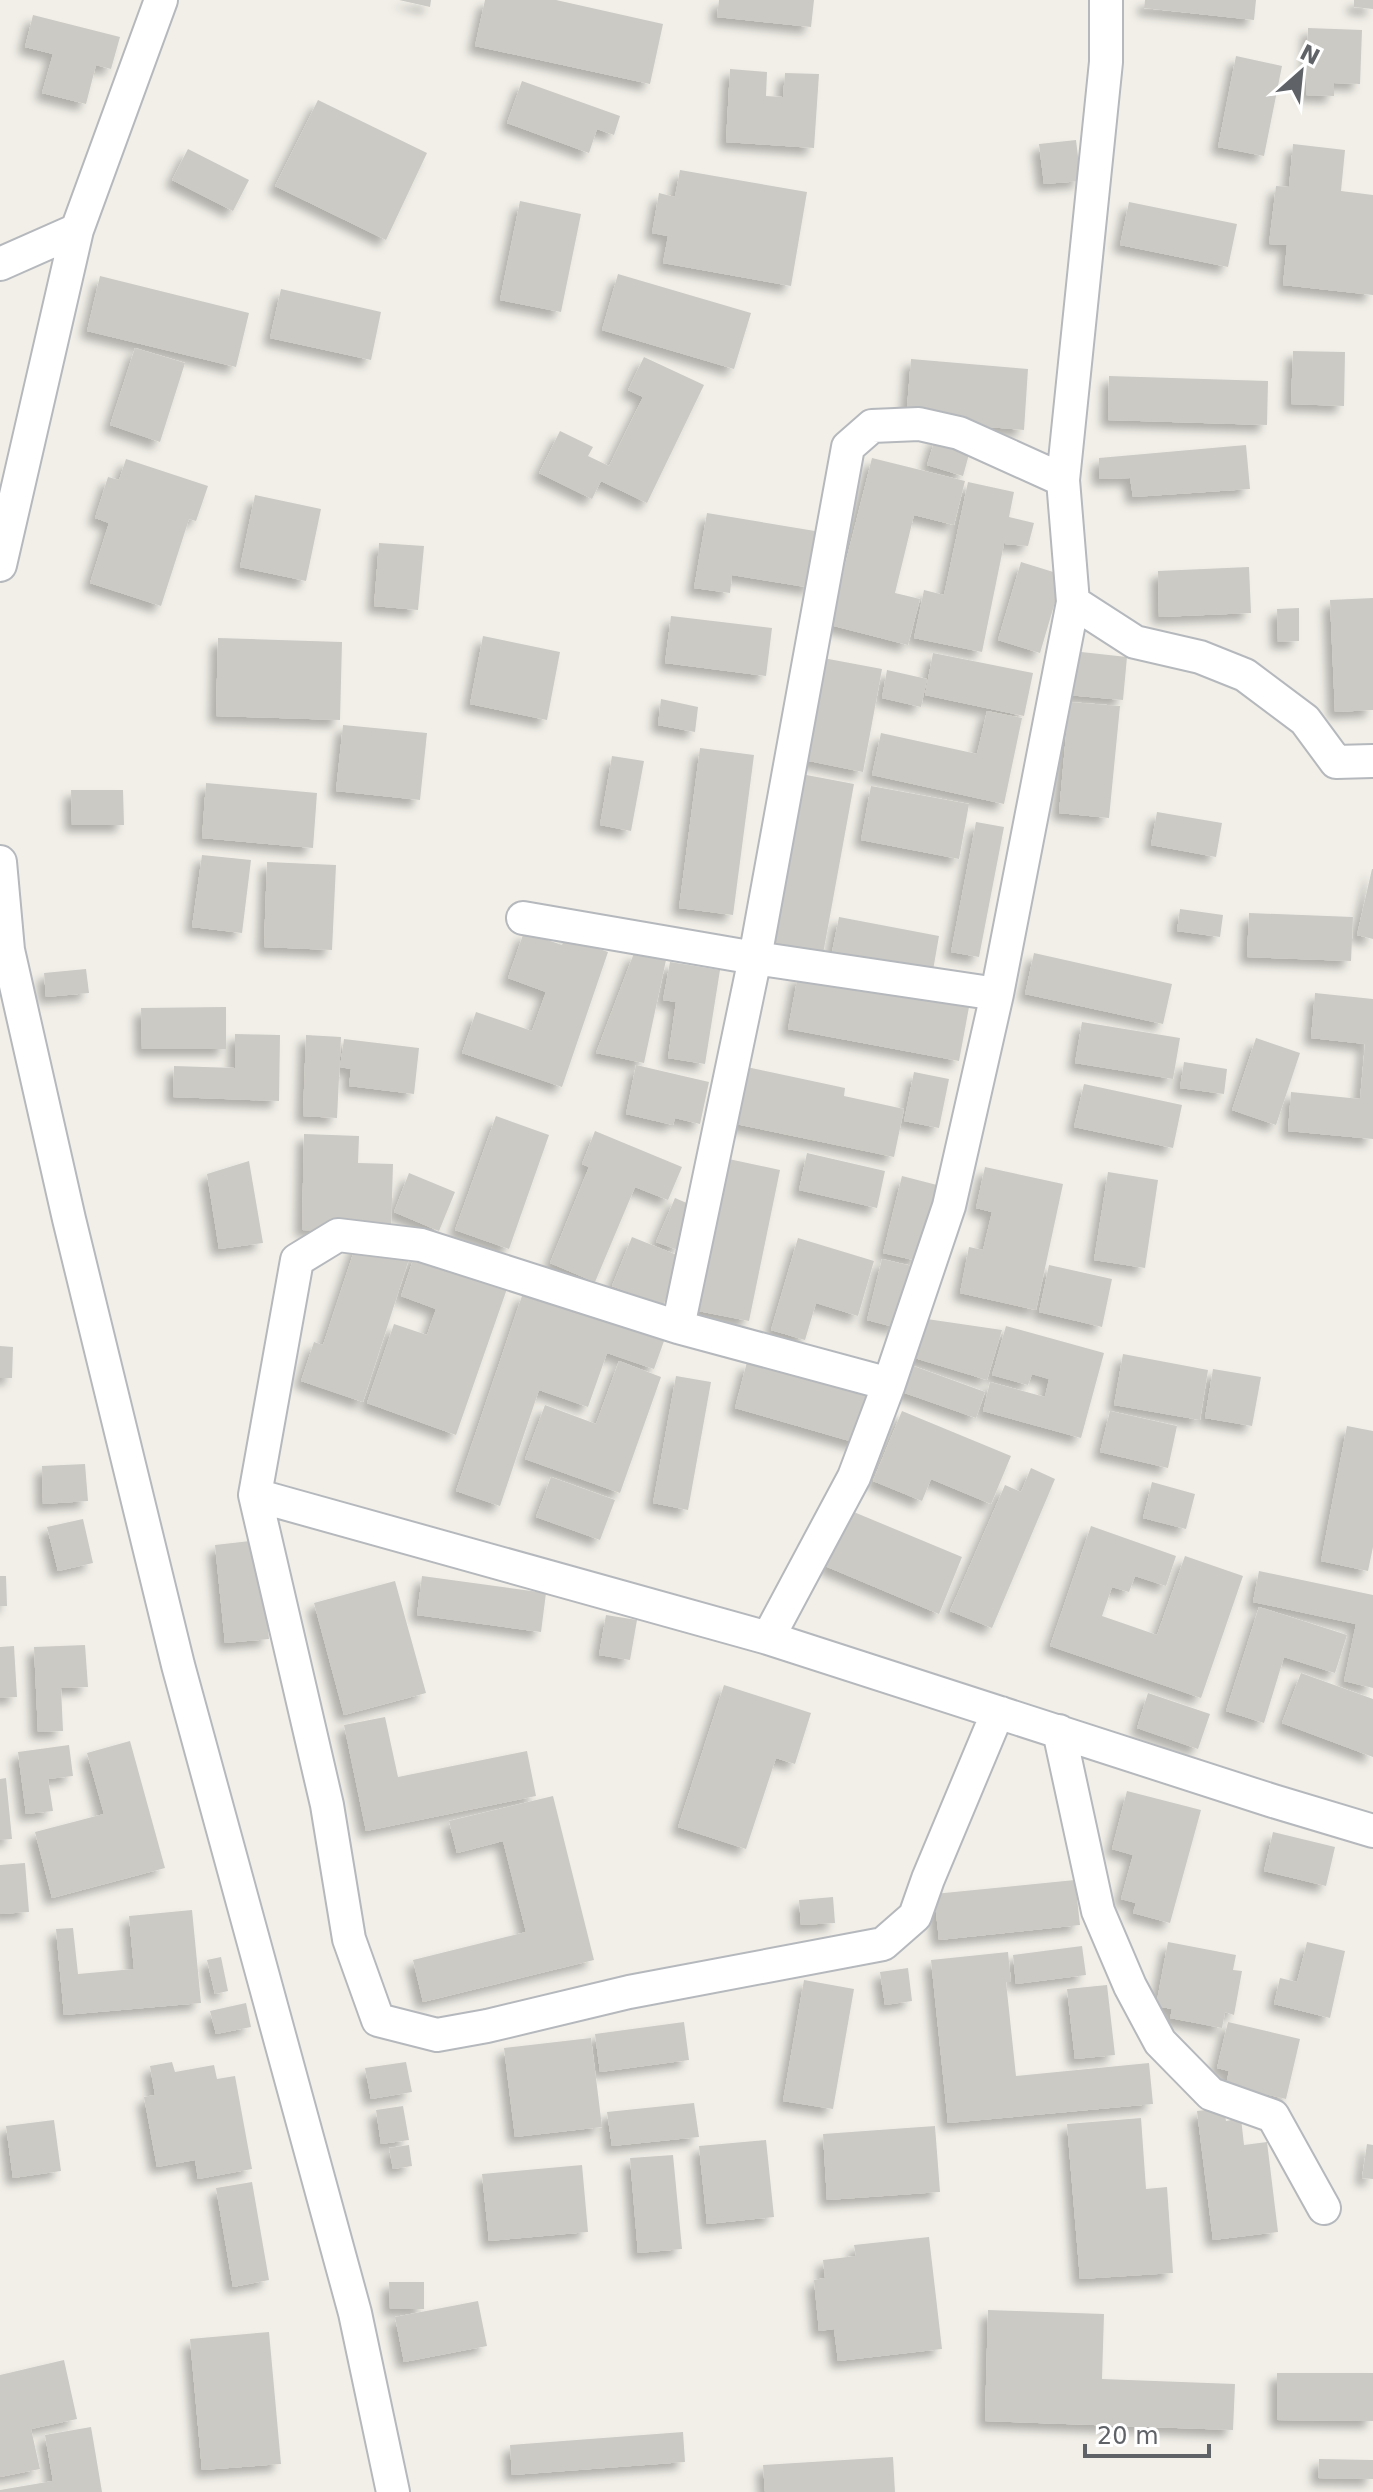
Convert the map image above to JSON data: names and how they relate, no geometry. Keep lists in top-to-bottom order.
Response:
{
  "scale_bar": "20 m",
  "north": "top right"
}
